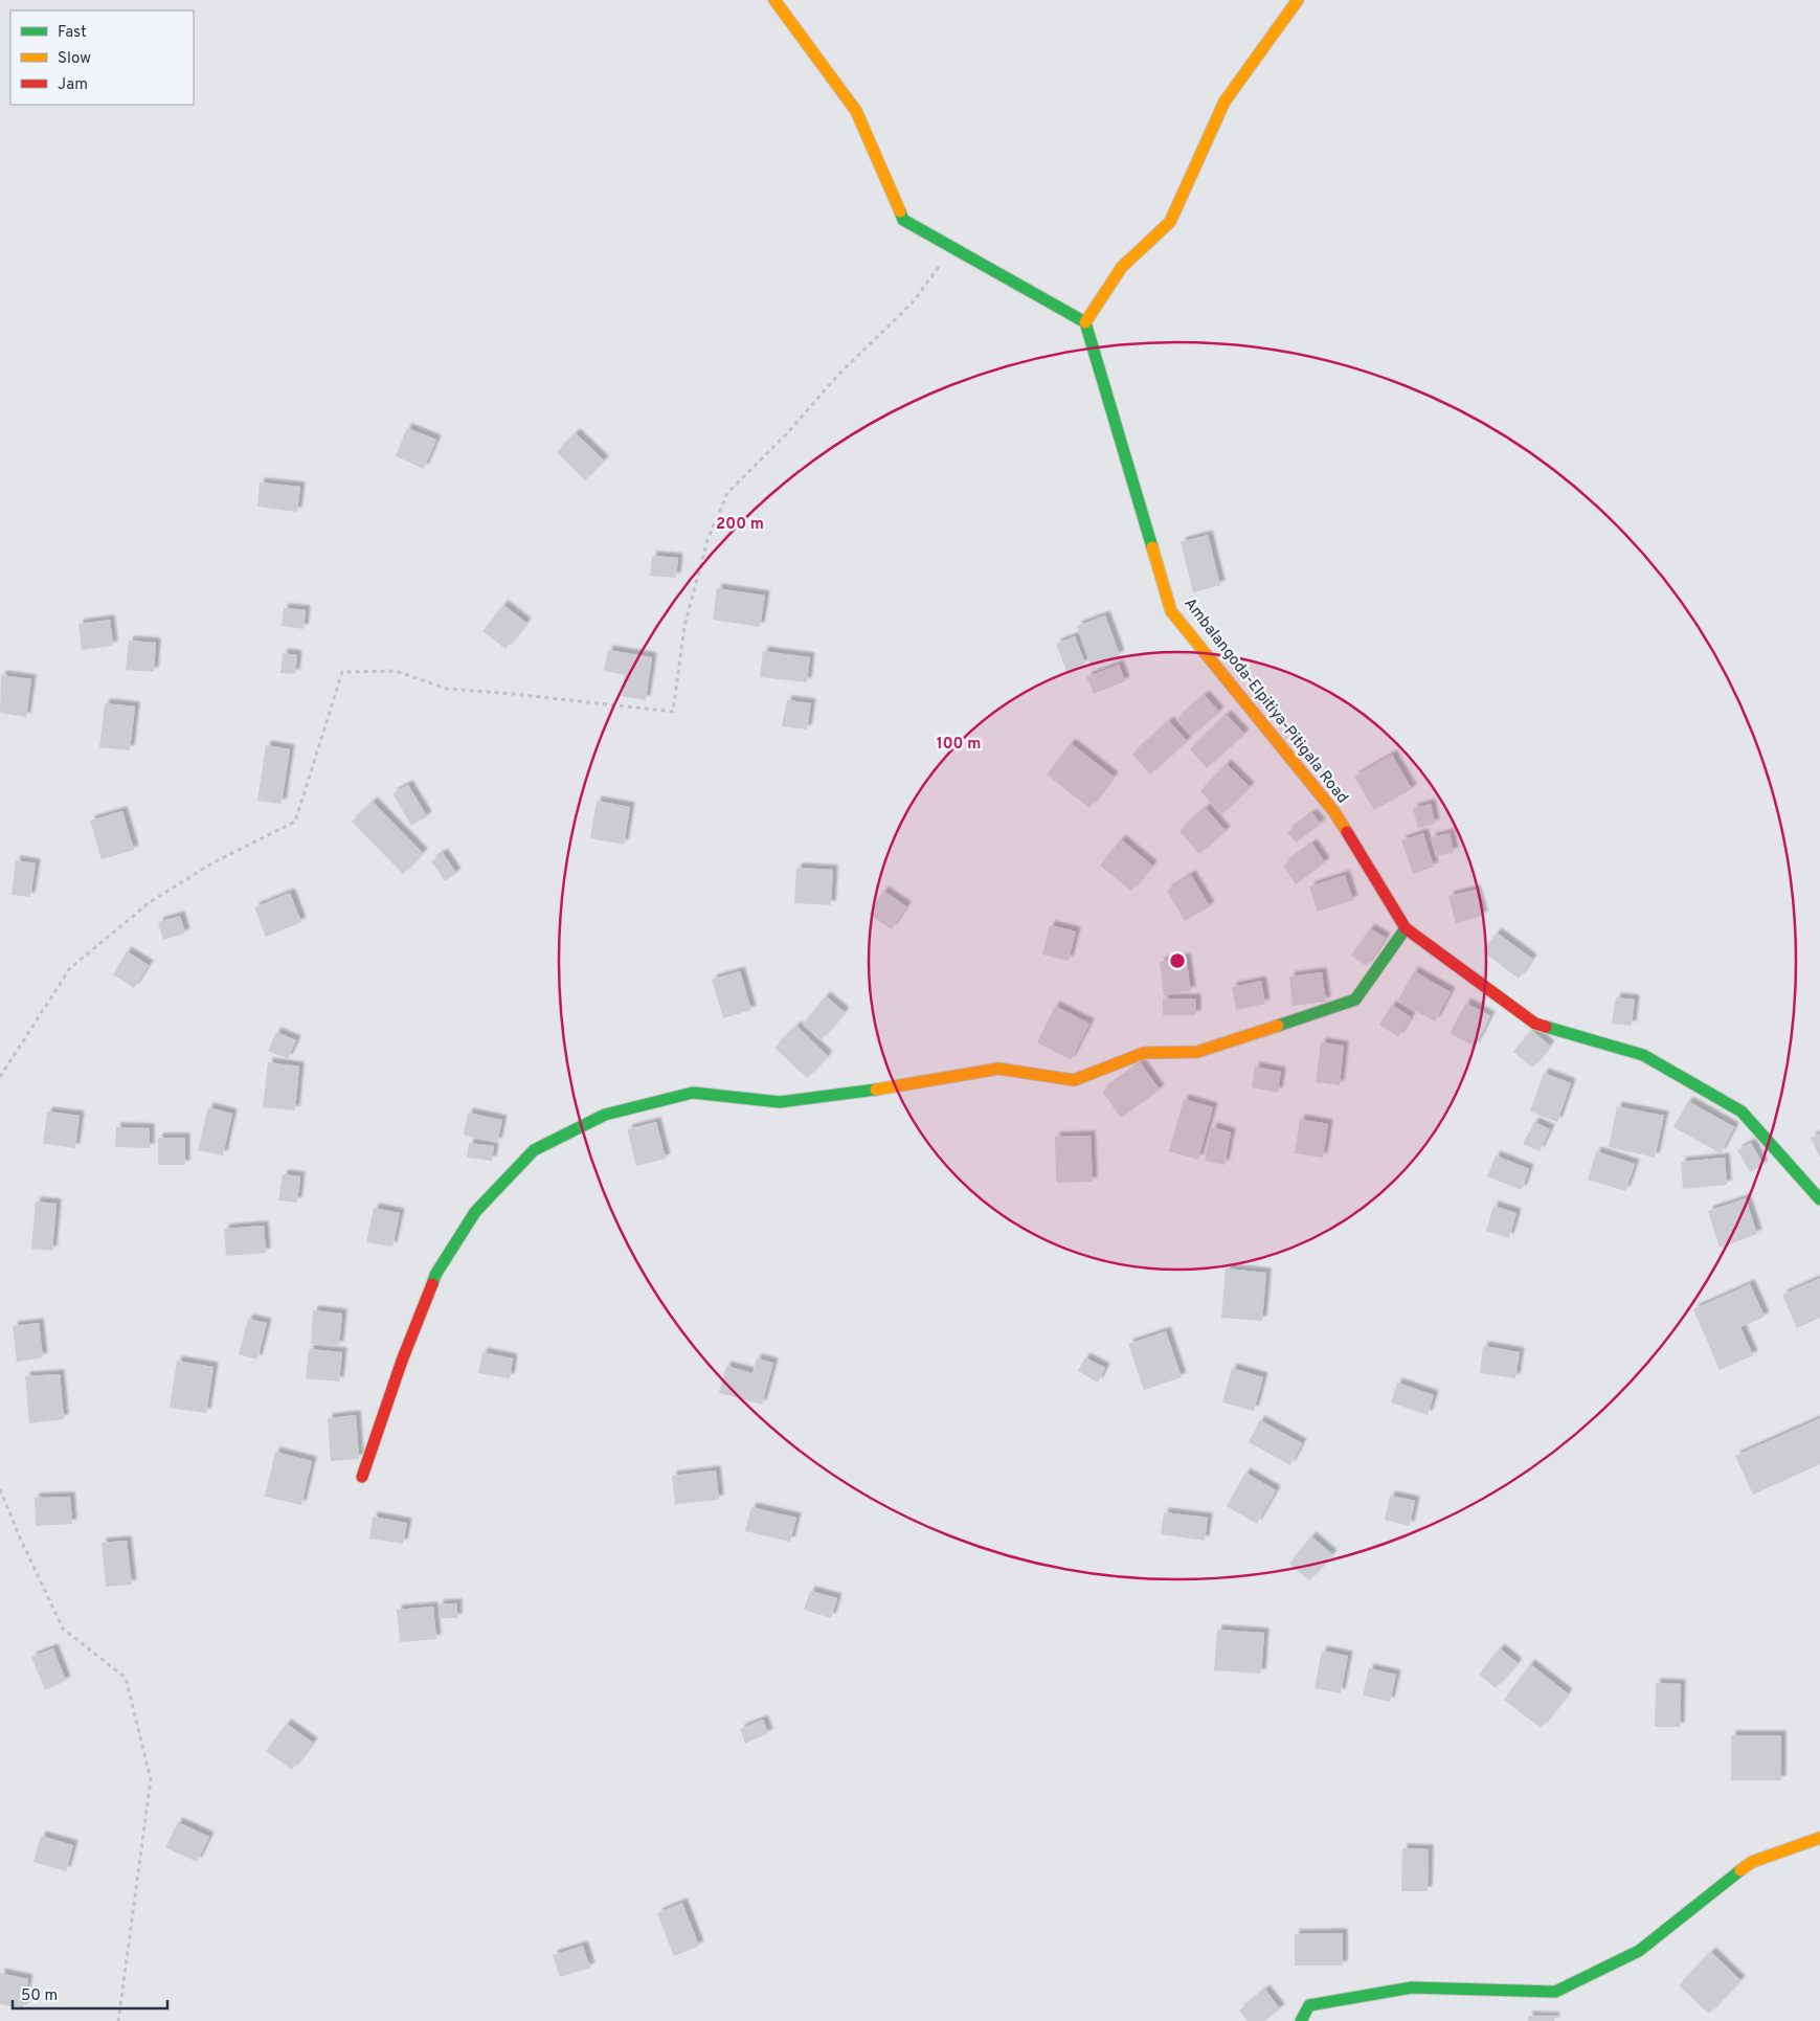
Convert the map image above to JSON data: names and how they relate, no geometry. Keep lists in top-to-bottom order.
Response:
{
  "streets": {
    "street": ["Ambalangoda-Elpitiya-Pitigala Road"]
  },
  "legend": ["Fast", "Slow", "Jam"],
  "scale_bar": "50 m",
  "rings": ["200 m", "100 m"]
}
